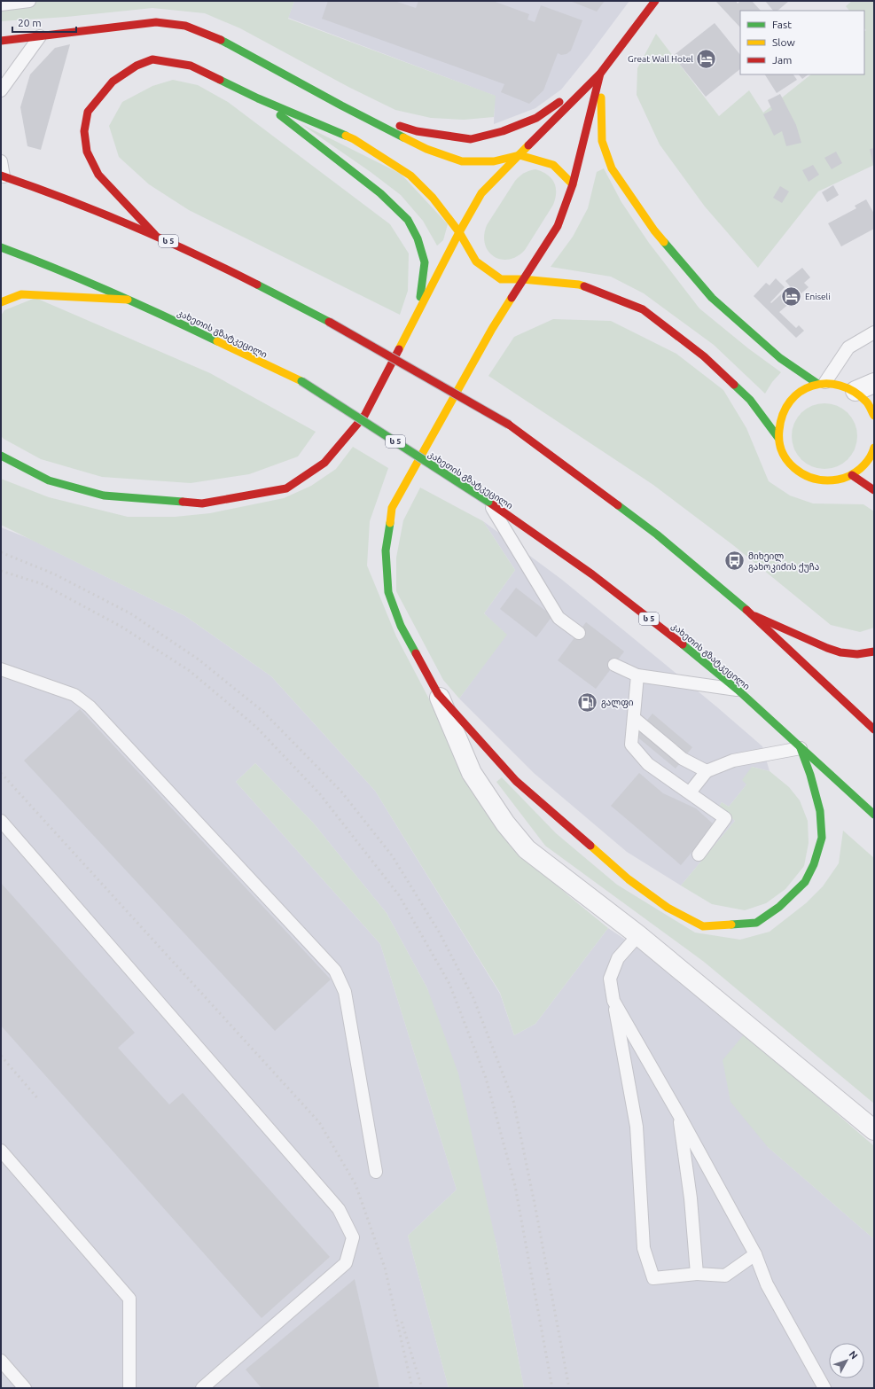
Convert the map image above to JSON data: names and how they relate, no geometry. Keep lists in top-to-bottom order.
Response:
{
  "streets": {
    "main road": ["ს 5", "კახეთის გზატკეცილი"]
  },
  "places": {
    "hotel": ["Great Wall Hotel", "Eniseli"],
    "bus stop": ["მიხეილ გახოკიძის ქუჩა"],
    "fuel station": ["გალფი"]
  },
  "legend": ["Fast", "Slow", "Jam"],
  "scale_bar": "20 m",
  "north": "top right"
}
